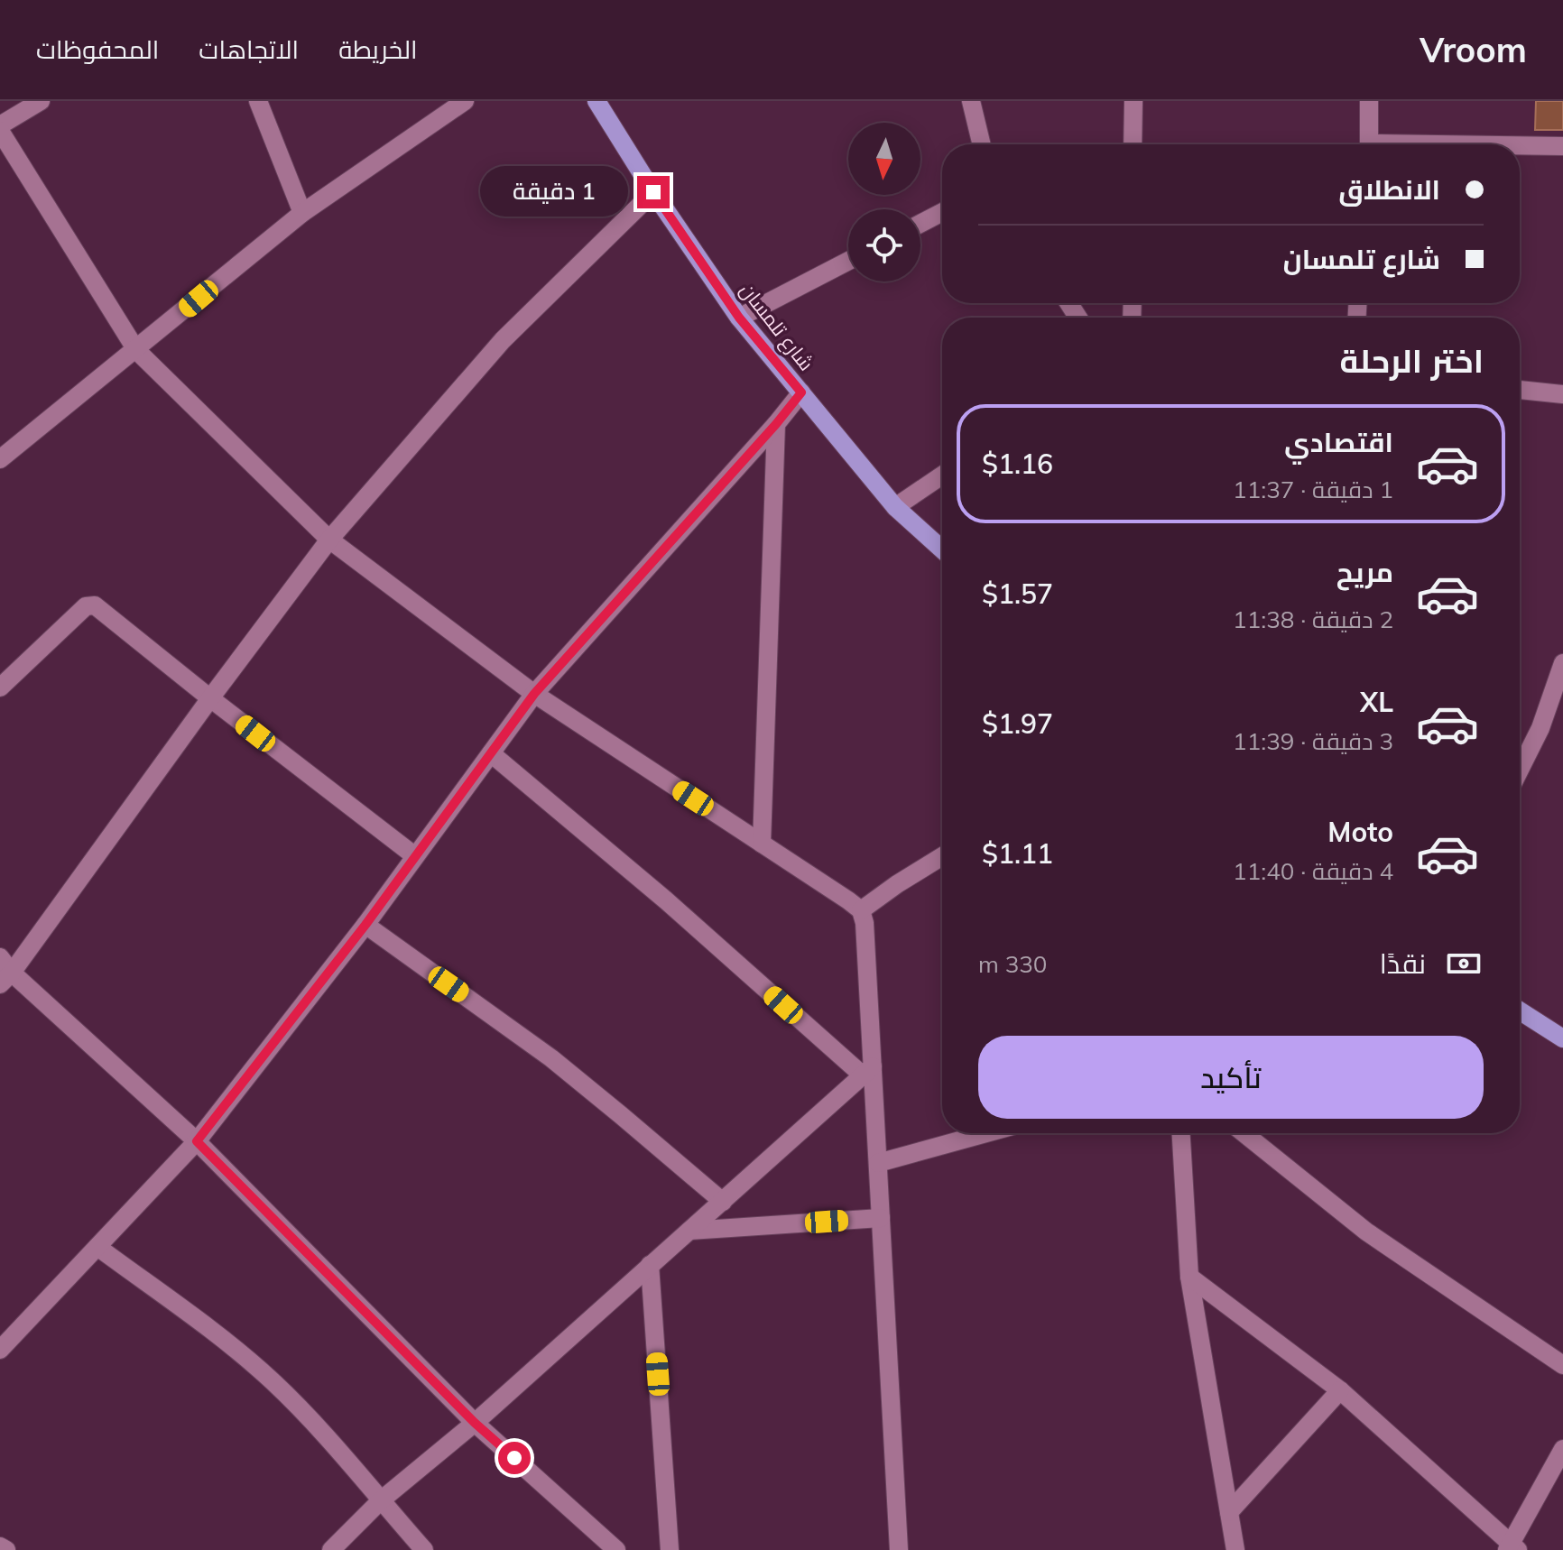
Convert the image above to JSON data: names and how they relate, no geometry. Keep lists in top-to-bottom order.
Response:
{
  "streets": {
    "main road": ["شارع تلمسان"]
  },
  "north": "bottom",
  "page": {
    "header": "Vroom",
    "nav": ["الخريطة", "الاتجاهات", "المحفوظات"],
    "banner": ["الانطلاق", "شارع تلمسان"],
    "bubble": "1 دقيقة",
    "heading": "اختر الرحلة",
    "list": [
      {
        "name": "اقتصادي",
        "note": "1 دقيقة · 11:37",
        "value": "$1.16"
      },
      {
        "name": "مريح",
        "note": "2 دقيقة · 11:38",
        "value": "$1.57"
      },
      {
        "name": "XL",
        "note": "3 دقيقة · 11:39",
        "value": "$1.97"
      },
      {
        "name": "Moto",
        "note": "4 دقيقة · 11:40",
        "value": "$1.11"
      }
    ],
    "pay": ["نقدًا", "330 m"],
    "buttons": "تأكيد"
  }
}
